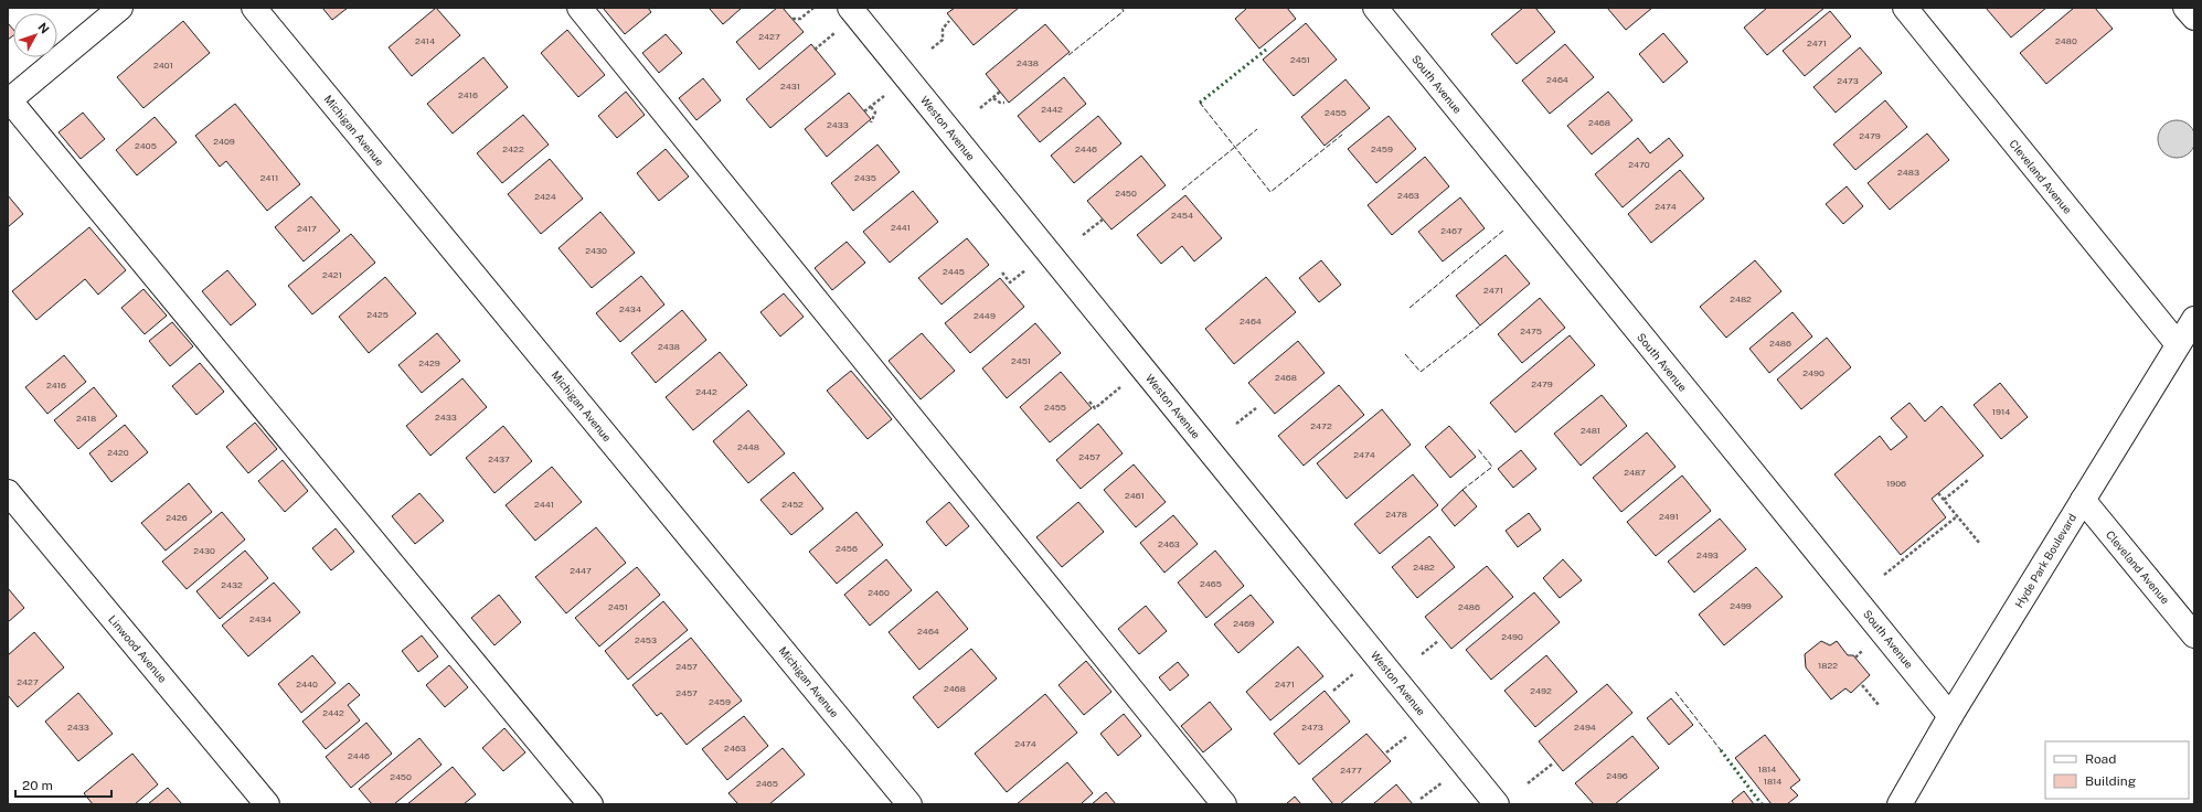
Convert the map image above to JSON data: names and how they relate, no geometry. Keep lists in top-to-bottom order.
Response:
{
  "streets": {
    "street": [
      "South Avenue",
      "Weston Avenue",
      "Michigan Avenue",
      "Cleveland Avenue",
      "Hyde Park Boulevard",
      "Linwood Avenue"
    ]
  },
  "crossings": [
    ["South Avenue", "Hyde Park Boulevard"],
    ["Cleveland Avenue", "Hyde Park Boulevard"]
  ],
  "house_numbers": [
    "2427",
    "2414",
    "2480",
    "2471",
    "2451",
    "2438",
    "2401",
    "2464",
    "2473",
    "2431",
    "2416",
    "2442",
    "2455",
    "2468",
    "2433",
    "2479",
    "2409",
    "2405",
    "2422",
    "2446",
    "2459",
    "2470",
    "2483",
    "2411",
    "2435",
    "2450",
    "2463",
    "2424",
    "2474",
    "2454",
    "2441",
    "2417",
    "2467",
    "2430",
    "2445",
    "2421",
    "2471",
    "2482",
    "2434",
    "2425",
    "2449",
    "2464",
    "2475",
    "2486",
    "2438",
    "2451",
    "2429",
    "2490",
    "2468",
    "2479",
    "2416",
    "2442",
    "2455",
    "1914",
    "2433",
    "2418",
    "2472",
    "2481",
    "2448",
    "2420",
    "2474",
    "2457",
    "2437",
    "2487",
    "1906",
    "2461",
    "2441",
    "2452",
    "2478",
    "2491",
    "2426",
    "2463",
    "2456",
    "2430",
    "2493",
    "2482",
    "2447",
    "2465",
    "2432",
    "2460",
    "2499",
    "2451",
    "2486",
    "2434",
    "2469",
    "2464",
    "2490",
    "2453",
    "1822",
    "2457",
    "2427",
    "2440",
    "2471",
    "2468",
    "2492",
    "2457",
    "2459",
    "2442",
    "2433",
    "2473",
    "2494",
    "2474",
    "2463",
    "2446",
    "1814",
    "2477",
    "2496",
    "2450",
    "1814",
    "2465"
  ],
  "legend": ["Road", "Building"],
  "scale_bar": "20 m",
  "north": "top right"
}
